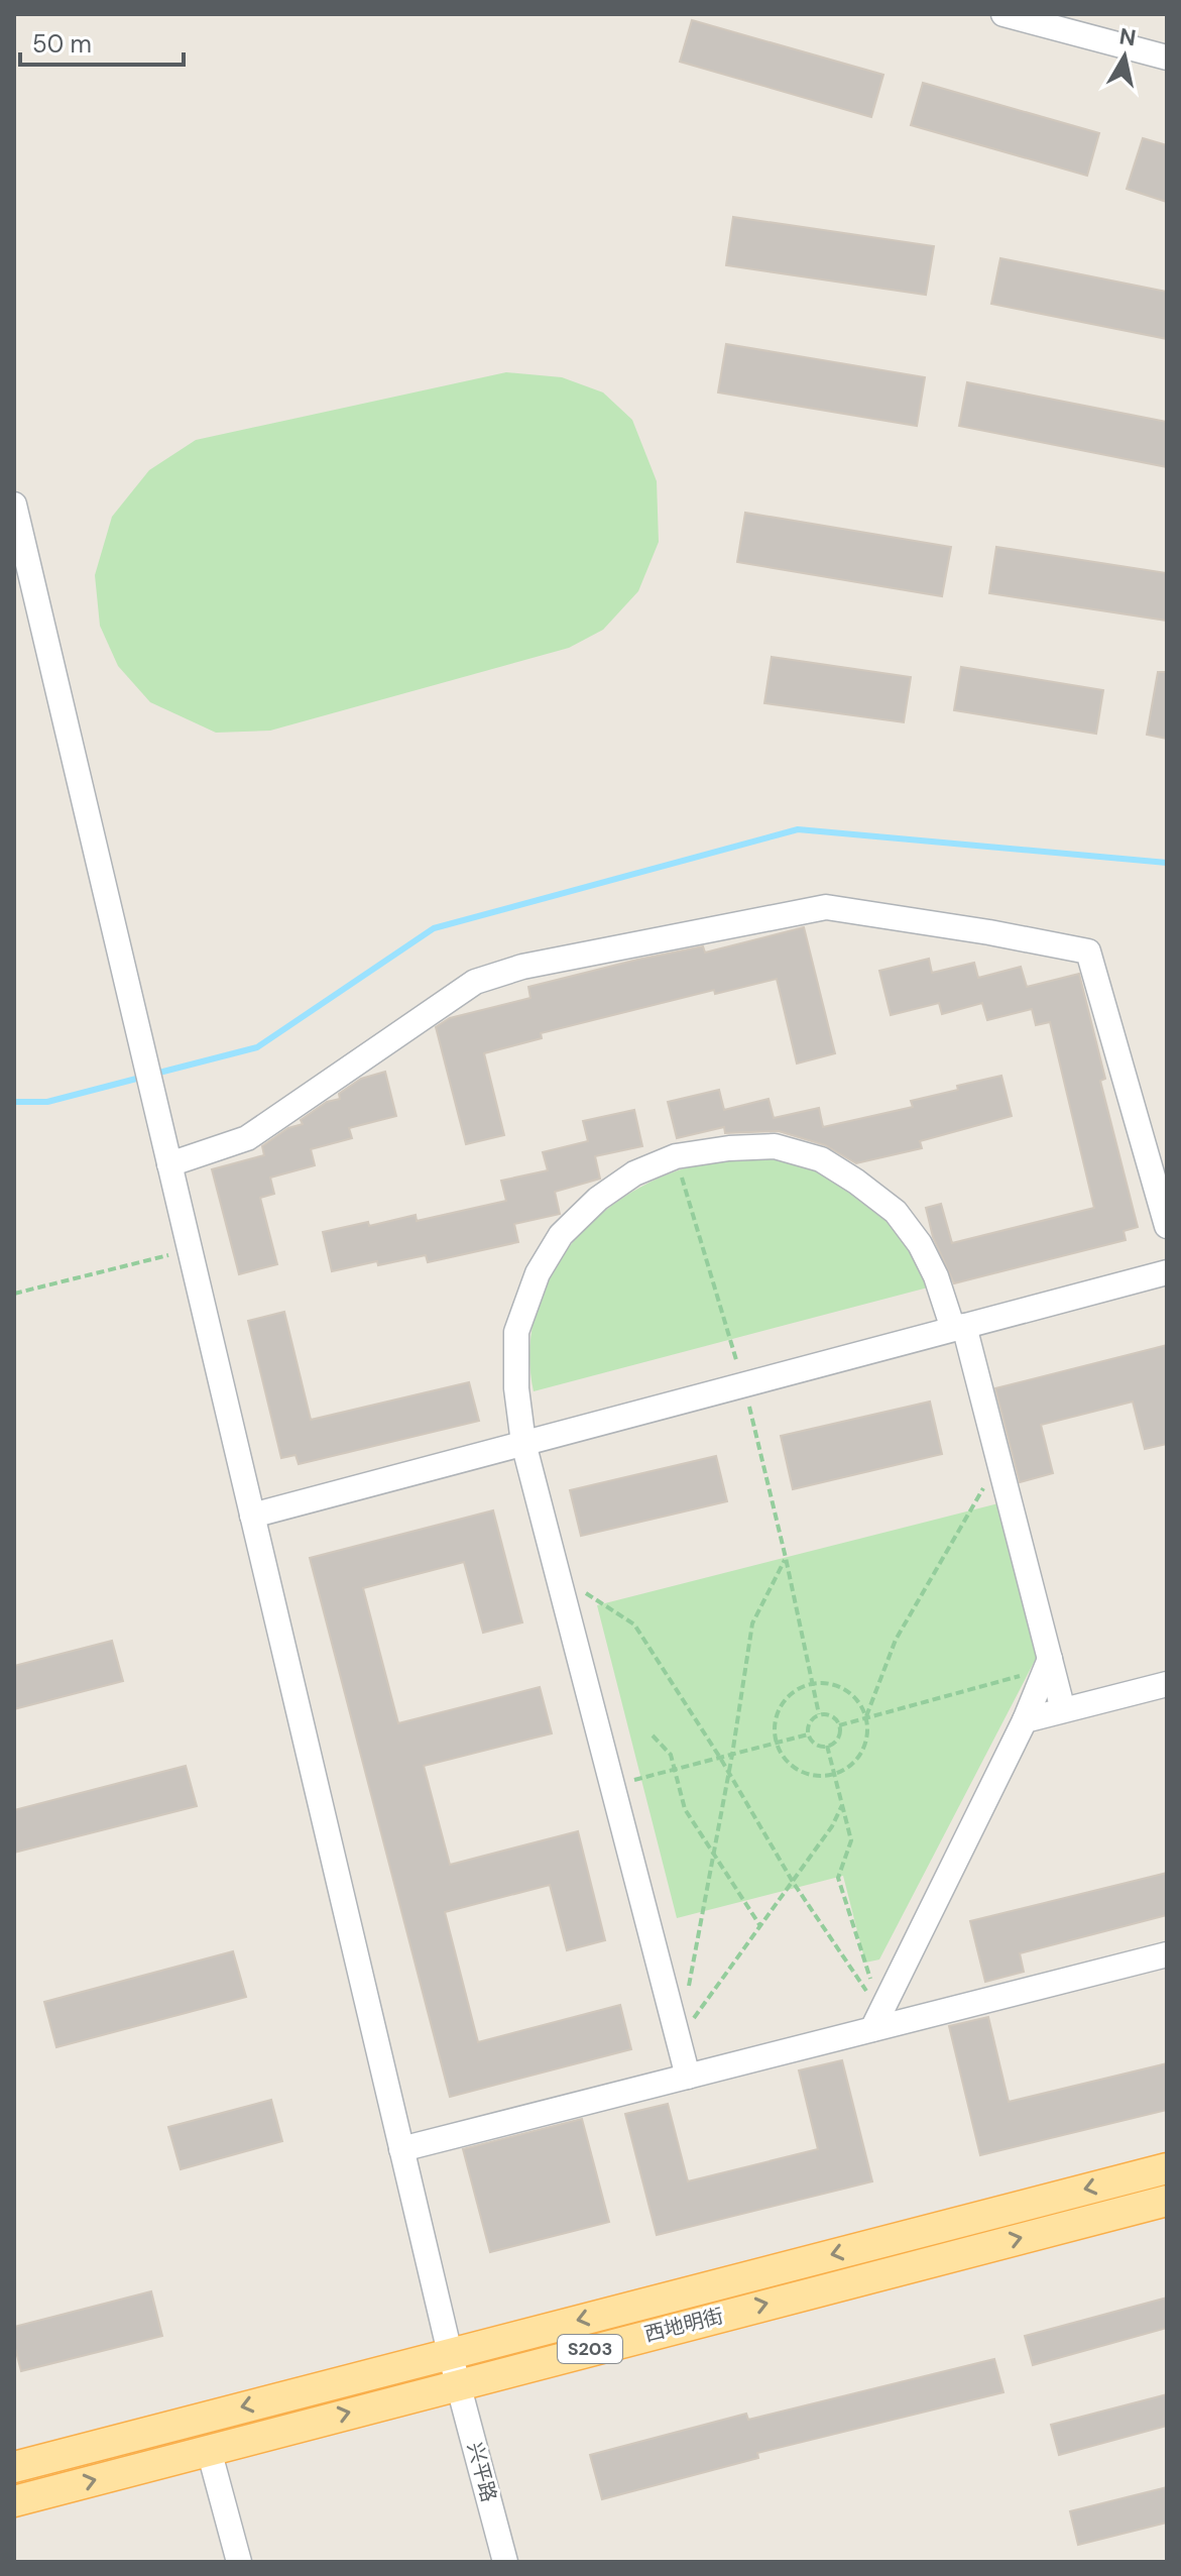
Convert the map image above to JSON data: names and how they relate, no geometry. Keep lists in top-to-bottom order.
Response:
{
  "streets": {
    "main road": ["西地明街", "S203"],
    "street": ["兴平路"]
  },
  "crossings": [
    ["西地明街", "兴平路"]
  ],
  "scale_bar": "50 m",
  "north": "top"
}
